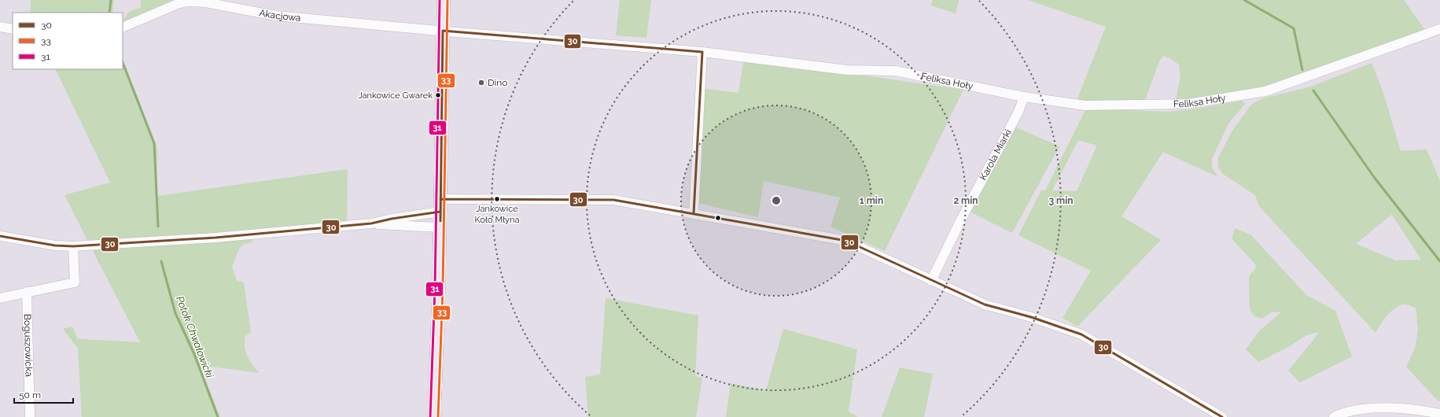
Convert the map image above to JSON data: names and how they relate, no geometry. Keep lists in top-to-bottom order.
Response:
{
  "streets": {
    "street": [
      "Akacjowa",
      "Feliksa Hoły",
      "Karola Miarki",
      "Boguszowicka"
    ]
  },
  "crossings": [
    ["Akacjowa", "Feliksa Hoły"],
    ["Feliksa Hoły", "Karola Miarki"]
  ],
  "water": ["Potok Chwałowicki"],
  "places": ["Dino", "Jankowice Gwarek", "Jankowice Koło Młyna"],
  "lines": ["transit line 33", "transit line 31", "transit line 30"],
  "legend": ["30", "33", "31"],
  "scale_bar": "50 m",
  "rings": ["1 min", "2 min", "3 min"]
}
